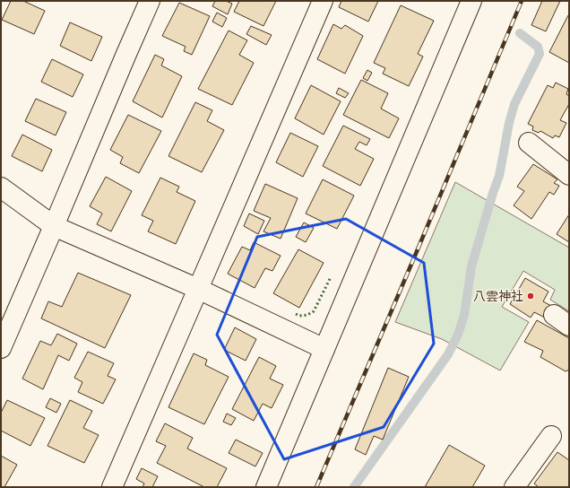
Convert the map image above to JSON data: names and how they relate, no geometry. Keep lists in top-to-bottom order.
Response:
{
  "places": ["八雲神社"]
}
